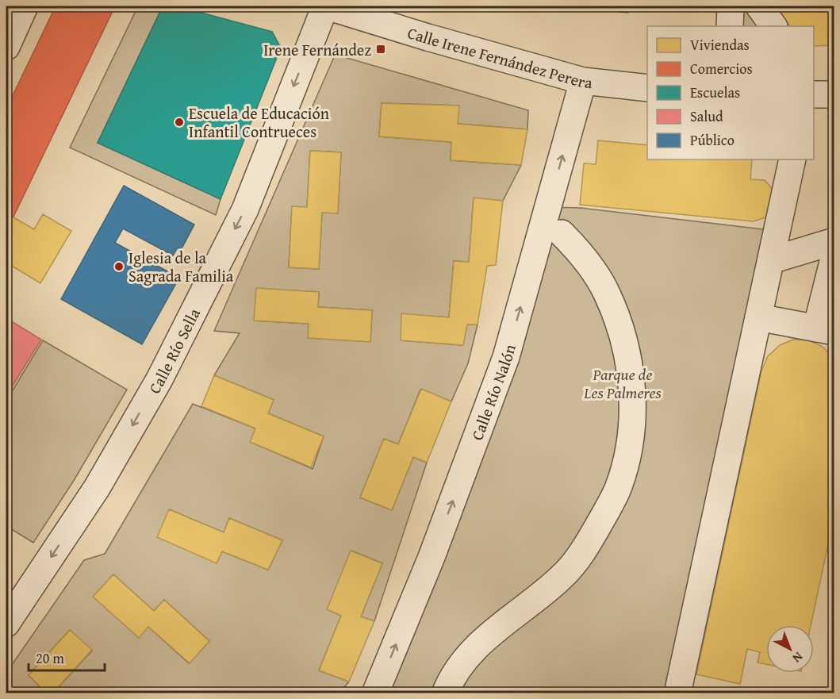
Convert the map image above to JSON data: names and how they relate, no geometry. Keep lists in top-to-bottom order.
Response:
{
  "streets": {
    "street": ["Calle Irene Fernández Perera", "Calle Río Sella", "Calle Río Nalón"]
  },
  "crossings": [
    ["Calle Irene Fernández Perera", "Calle Río Sella"],
    ["Calle Irene Fernández Perera", "Calle Río Nalón"]
  ],
  "one_way": ["Calle Río Sella"],
  "parks": ["Parque de Les Palmeres"],
  "places": {
    "transit": ["Irene Fernández"],
    "other": ["Escuela de Educación Infantil Contrueces", "Iglesia de la Sagrada Familia"]
  },
  "legend": [
    "Viviendas",
    "Comercios",
    "Escuelas",
    "Salud",
    "Público"
  ],
  "scale_bar": "20 m",
  "north": "bottom right"
}
